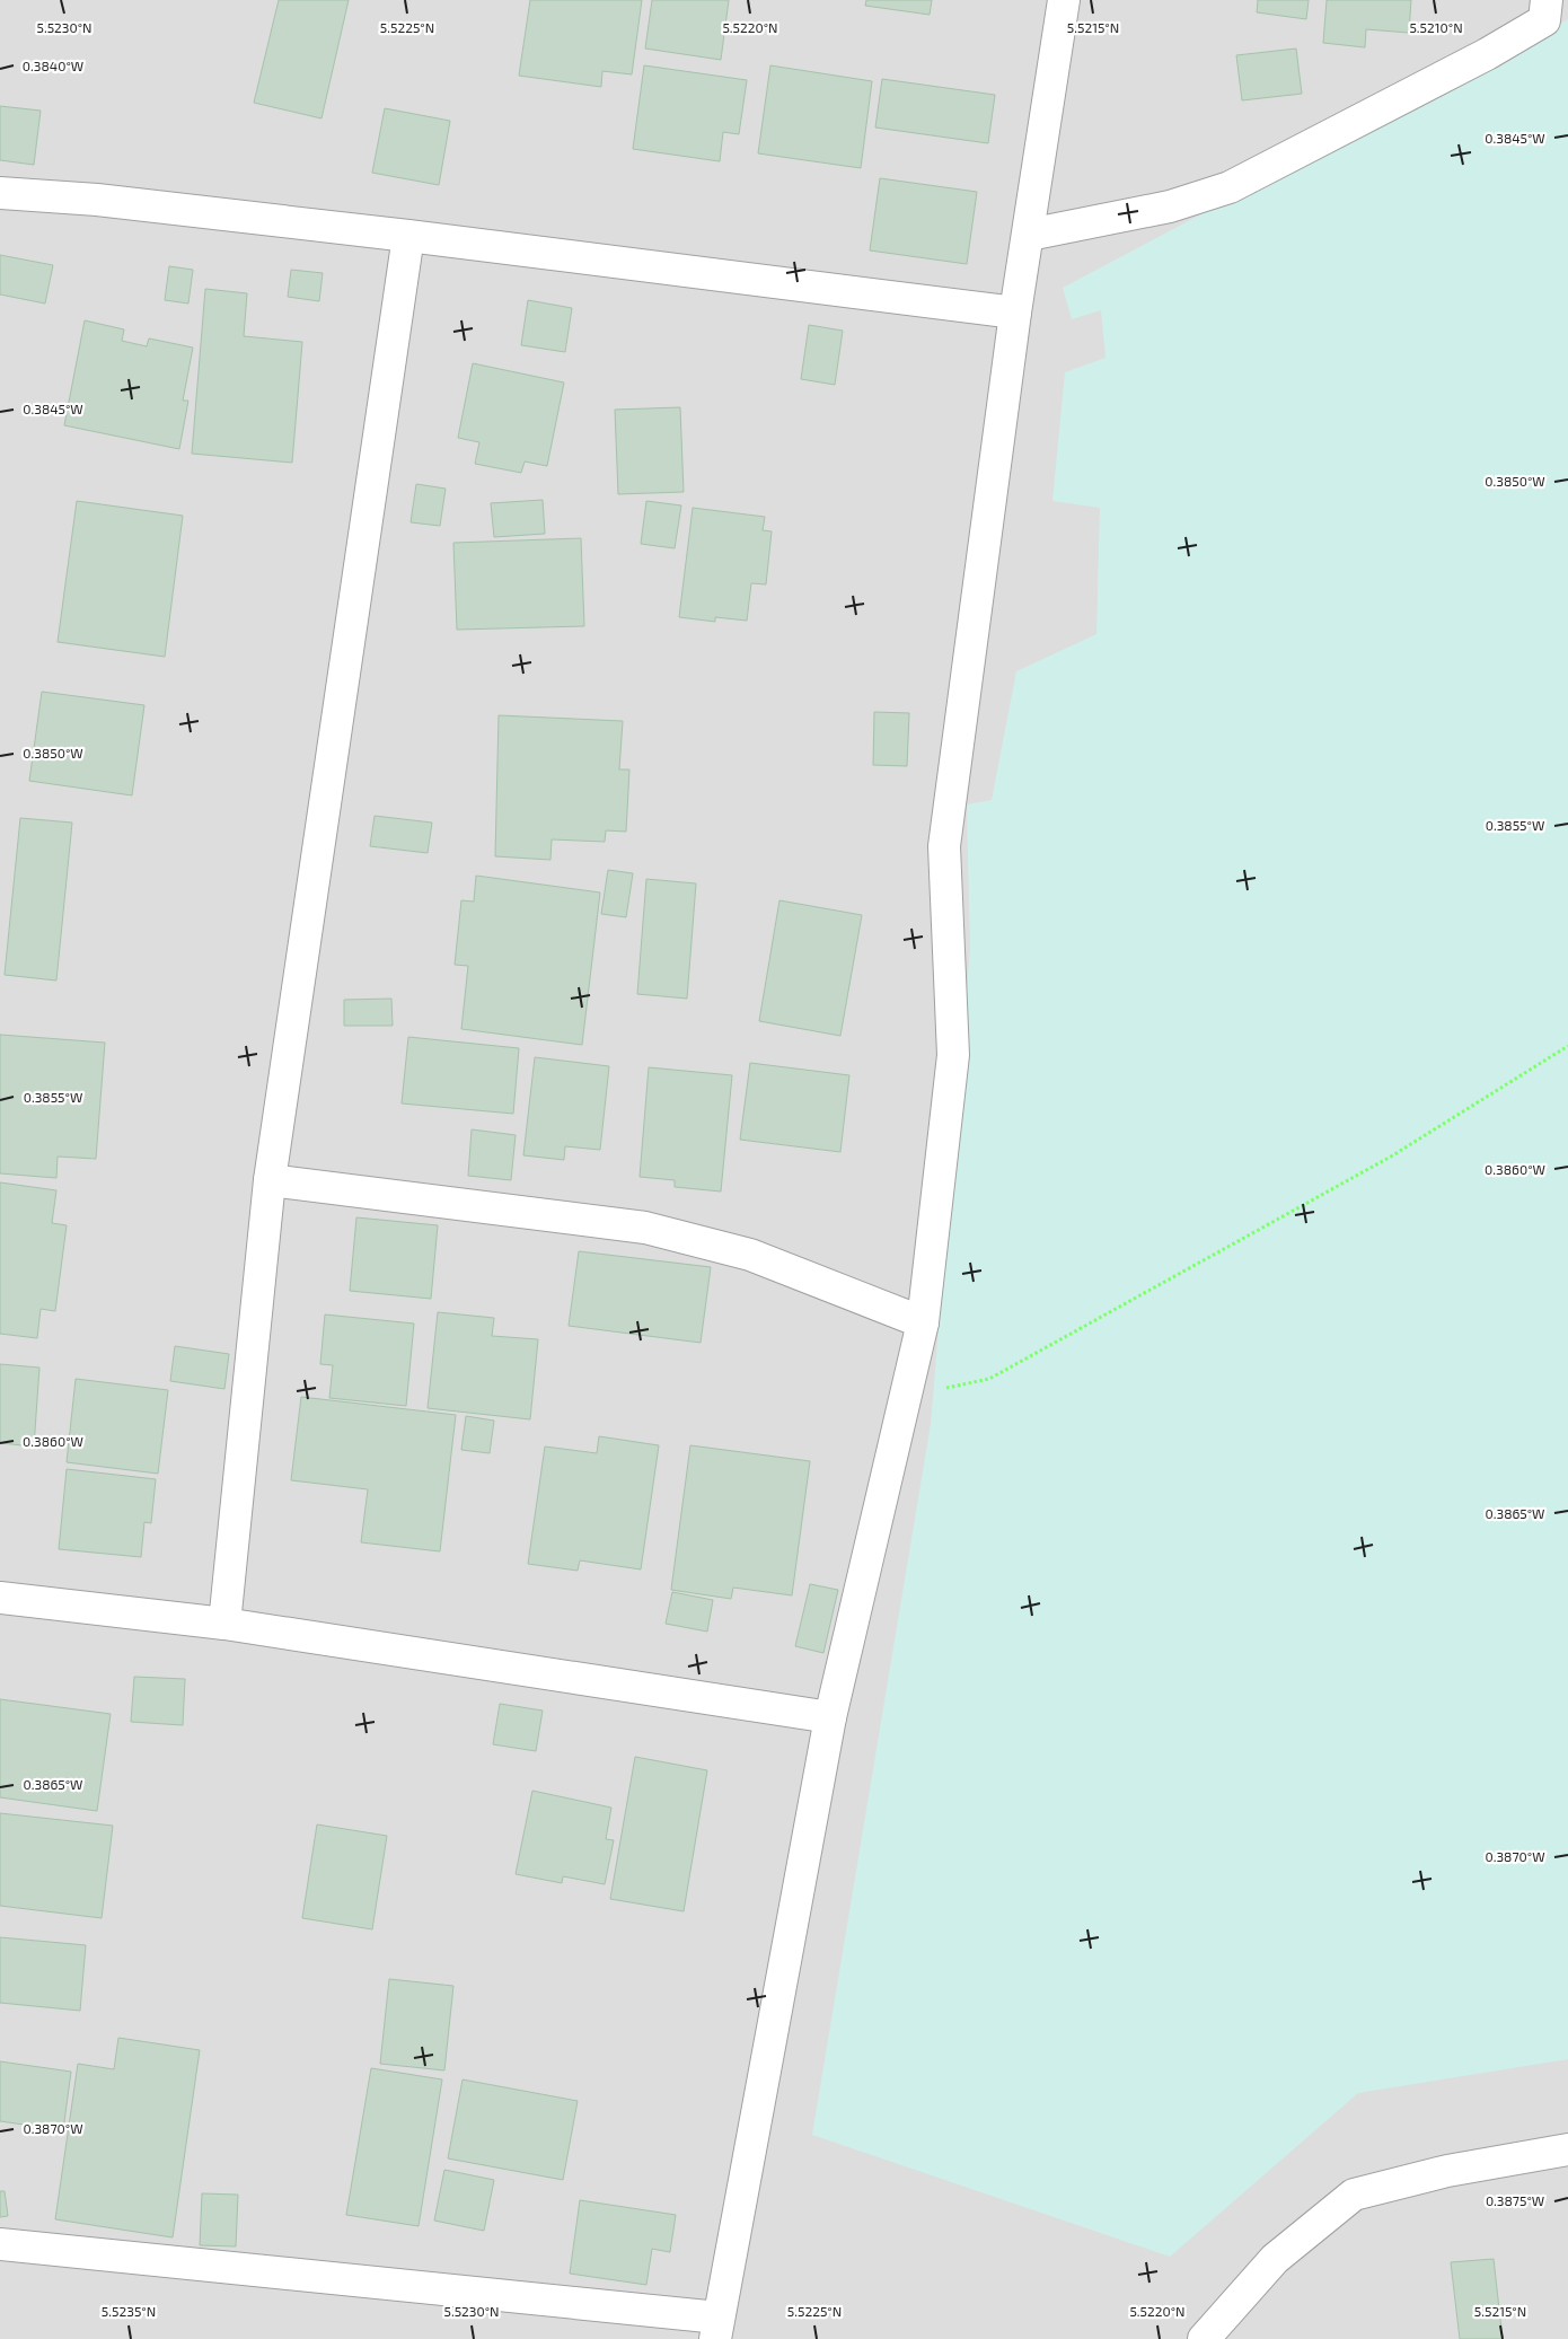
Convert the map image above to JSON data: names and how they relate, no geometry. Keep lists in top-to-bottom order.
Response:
{
  "coordinates": [
    "5.5230°N",
    "5.5225°N",
    "5.5220°N",
    "5.5215°N",
    "5.5210°N",
    "0.3840°W",
    "0.3845°W",
    "0.3850°W",
    "0.3855°W",
    "0.3860°W",
    "0.3865°W",
    "0.3870°W",
    "0.3875°W",
    "5.5235°N"
  ]
}
